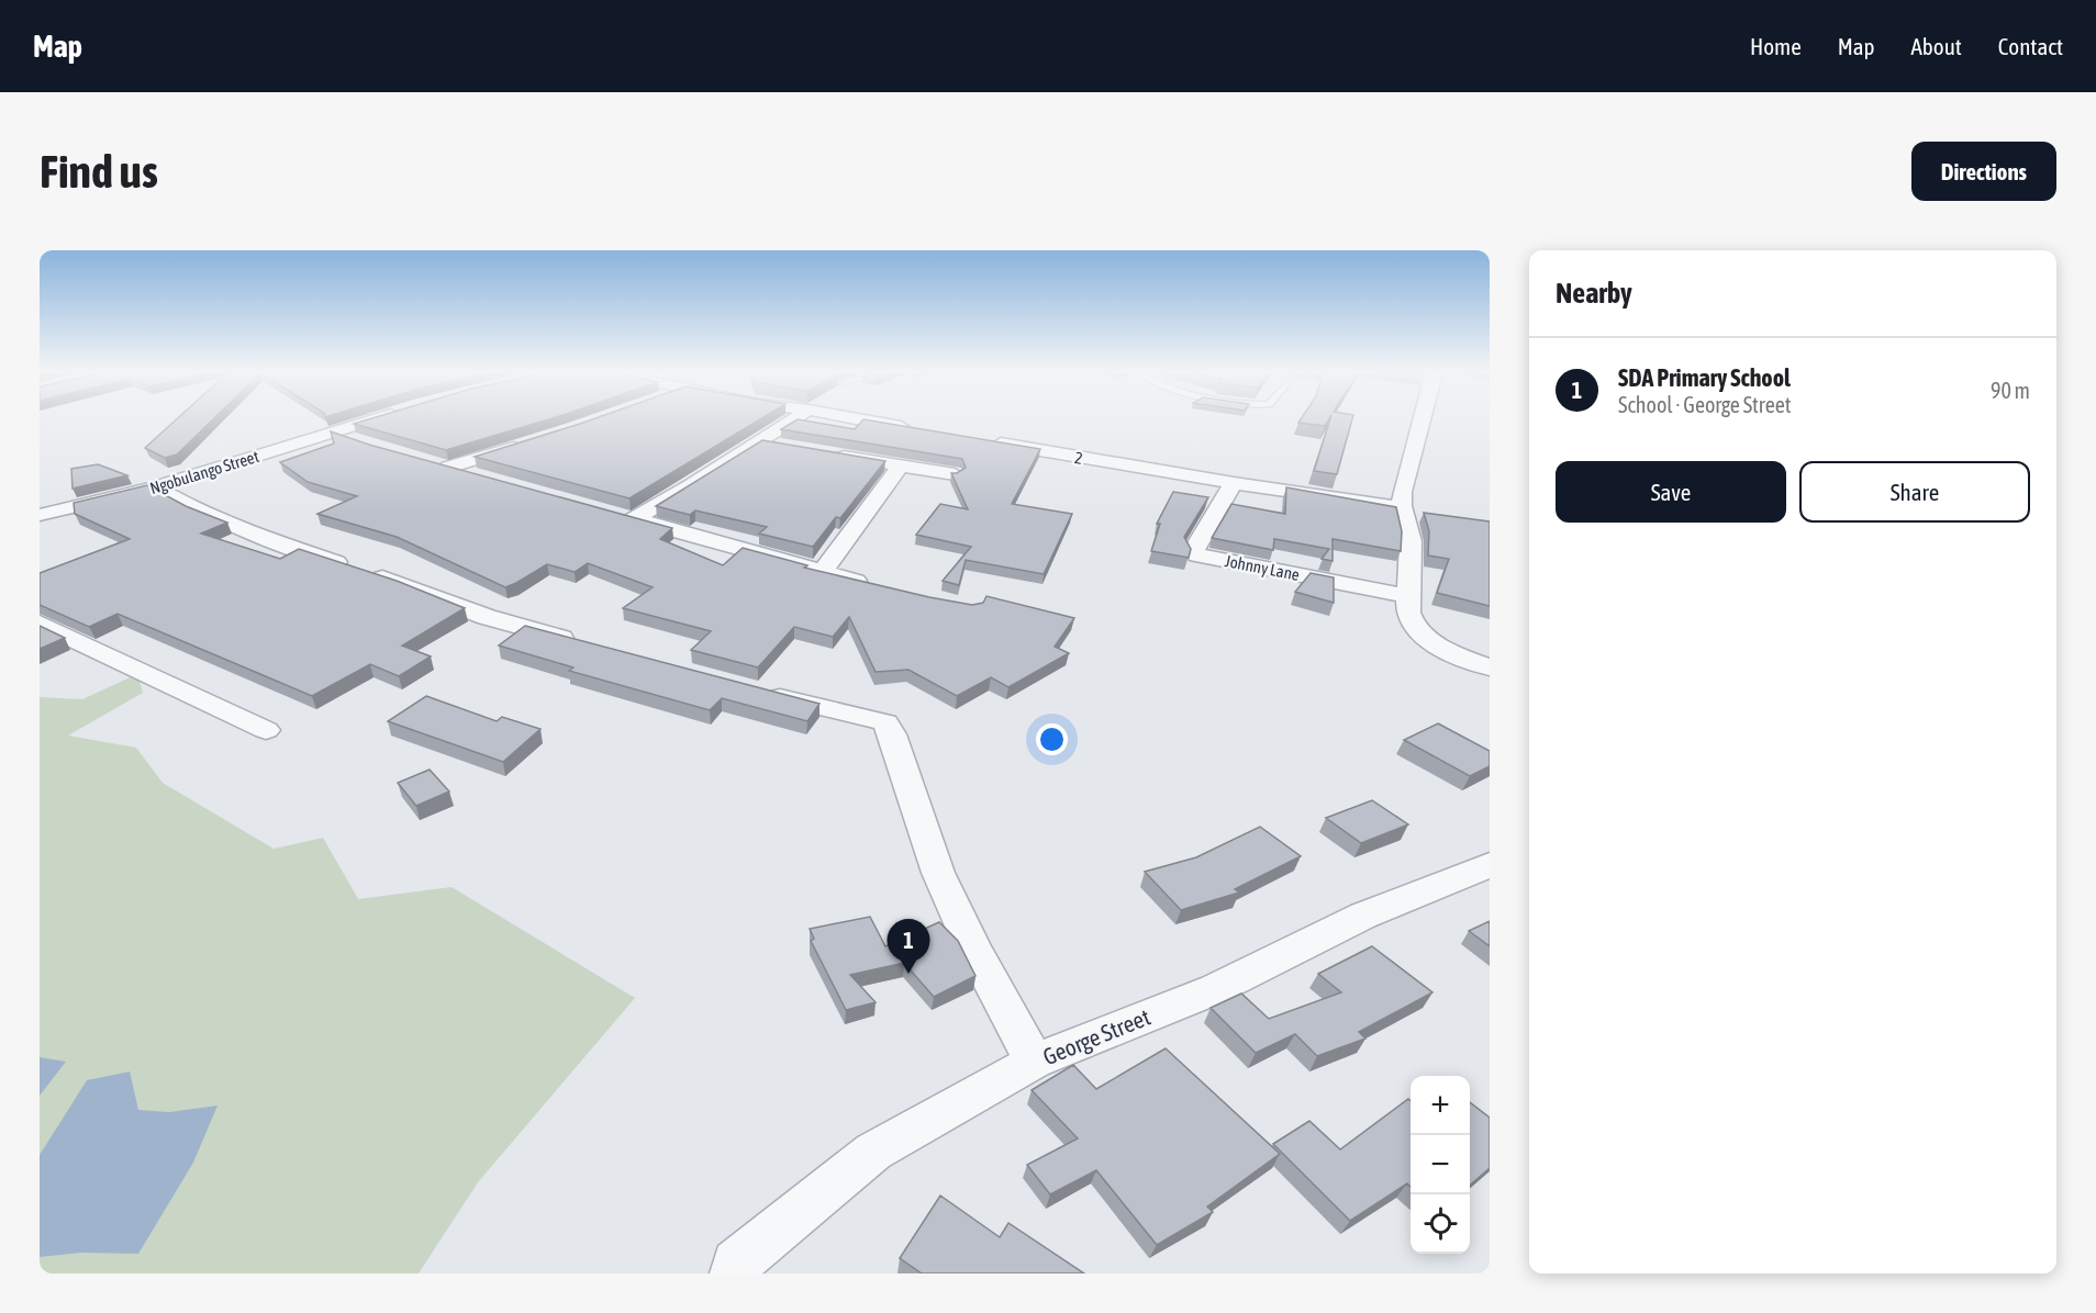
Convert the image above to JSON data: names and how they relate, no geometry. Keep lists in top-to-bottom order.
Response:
{
  "streets": {
    "street": [
      "2",
      "Ngobulango Street",
      "Johnny Lane",
      "George Street"
    ]
  },
  "crossings": [
    ["2", "Johnny Lane"]
  ],
  "page": {
    "header": "Map",
    "nav": [
      "Home",
      "Map",
      "About",
      "Contact"
    ],
    "buttons": [
      "Directions",
      ["Save", "Share"]
    ],
    "title": "Find us",
    "heading": "Nearby",
    "list": [
      {
        "mark": "1",
        "name": "SDA Primary School",
        "note": "School · George Street",
        "value": "90 m"
      }
    ],
    "pins": "1",
    "map_buttons": ["+", "−"]
  }
}
